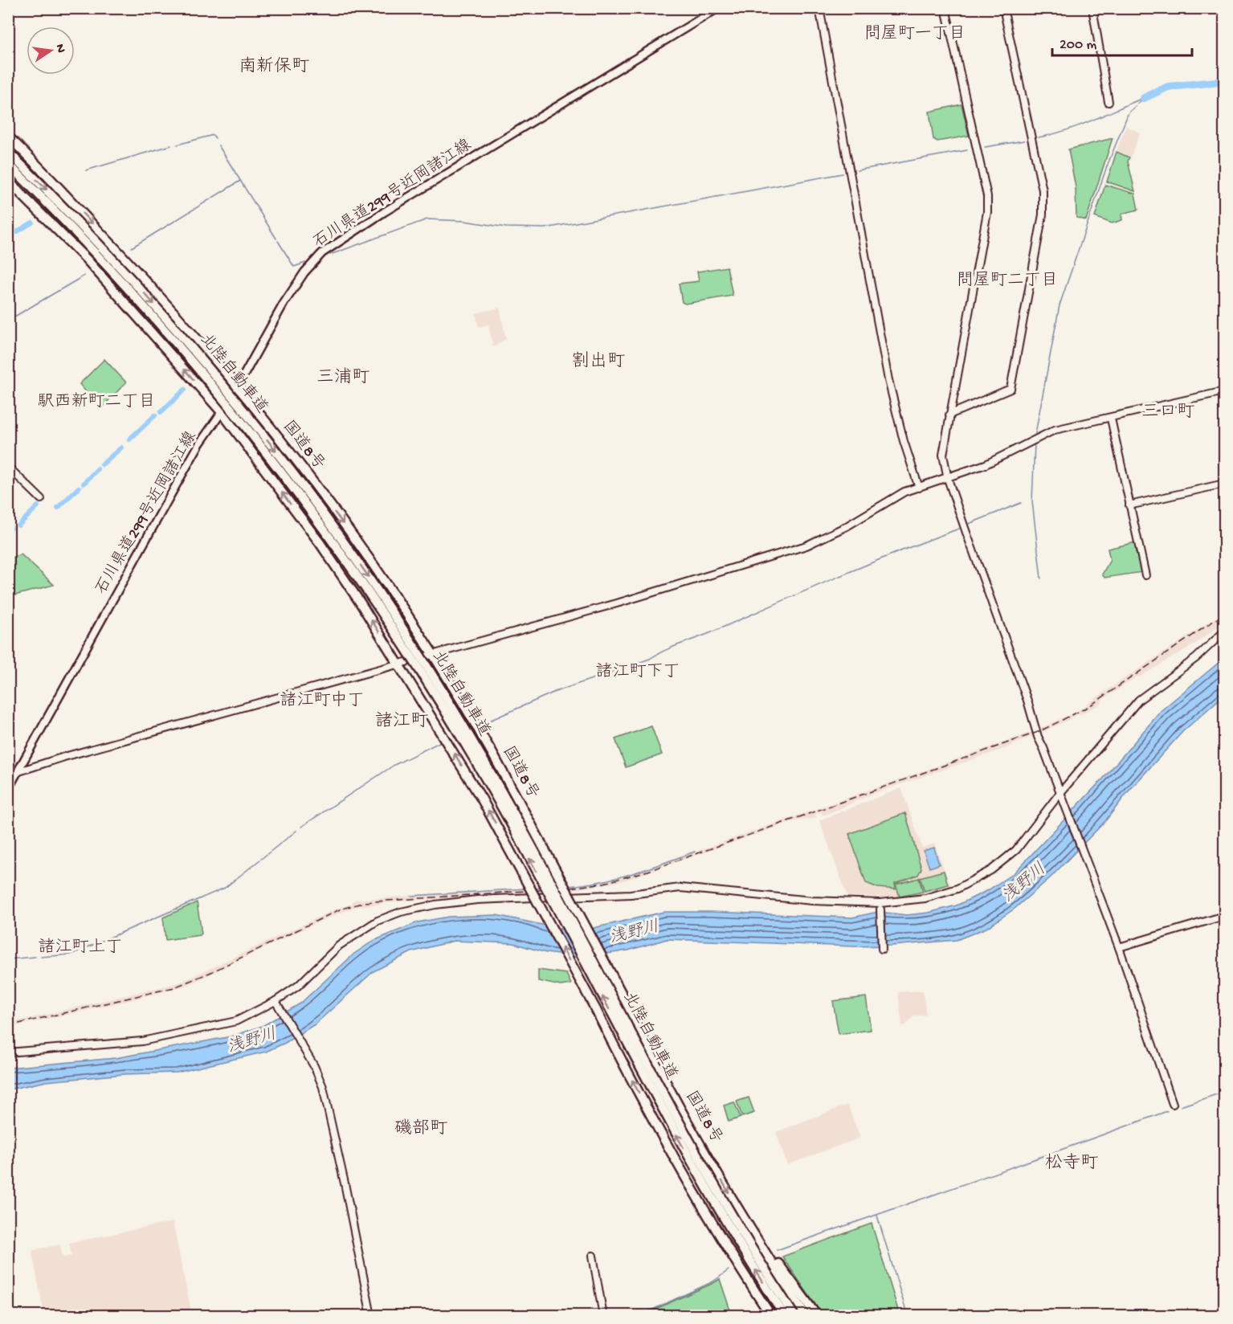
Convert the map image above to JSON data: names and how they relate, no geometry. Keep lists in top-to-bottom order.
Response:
{
  "streets": {
    "highway": ["北陸自動車道", "国道8号"],
    "main road": ["石川県道299号近岡諸江線"]
  },
  "crossings": [
    ["石川県道299号近岡諸江線", "国道8号"]
  ],
  "districts": [
    "問屋町一丁目",
    "南新保町",
    "問屋町二丁目",
    "割出町",
    "三浦町",
    "駅西新町二丁目",
    "三口町",
    "諸江町下丁",
    "諸江町中丁",
    "諸江町",
    "諸江町上丁",
    "磯部町",
    "松寺町"
  ],
  "water": ["浅野川"],
  "scale_bar": "200 m",
  "north": "right"
}
